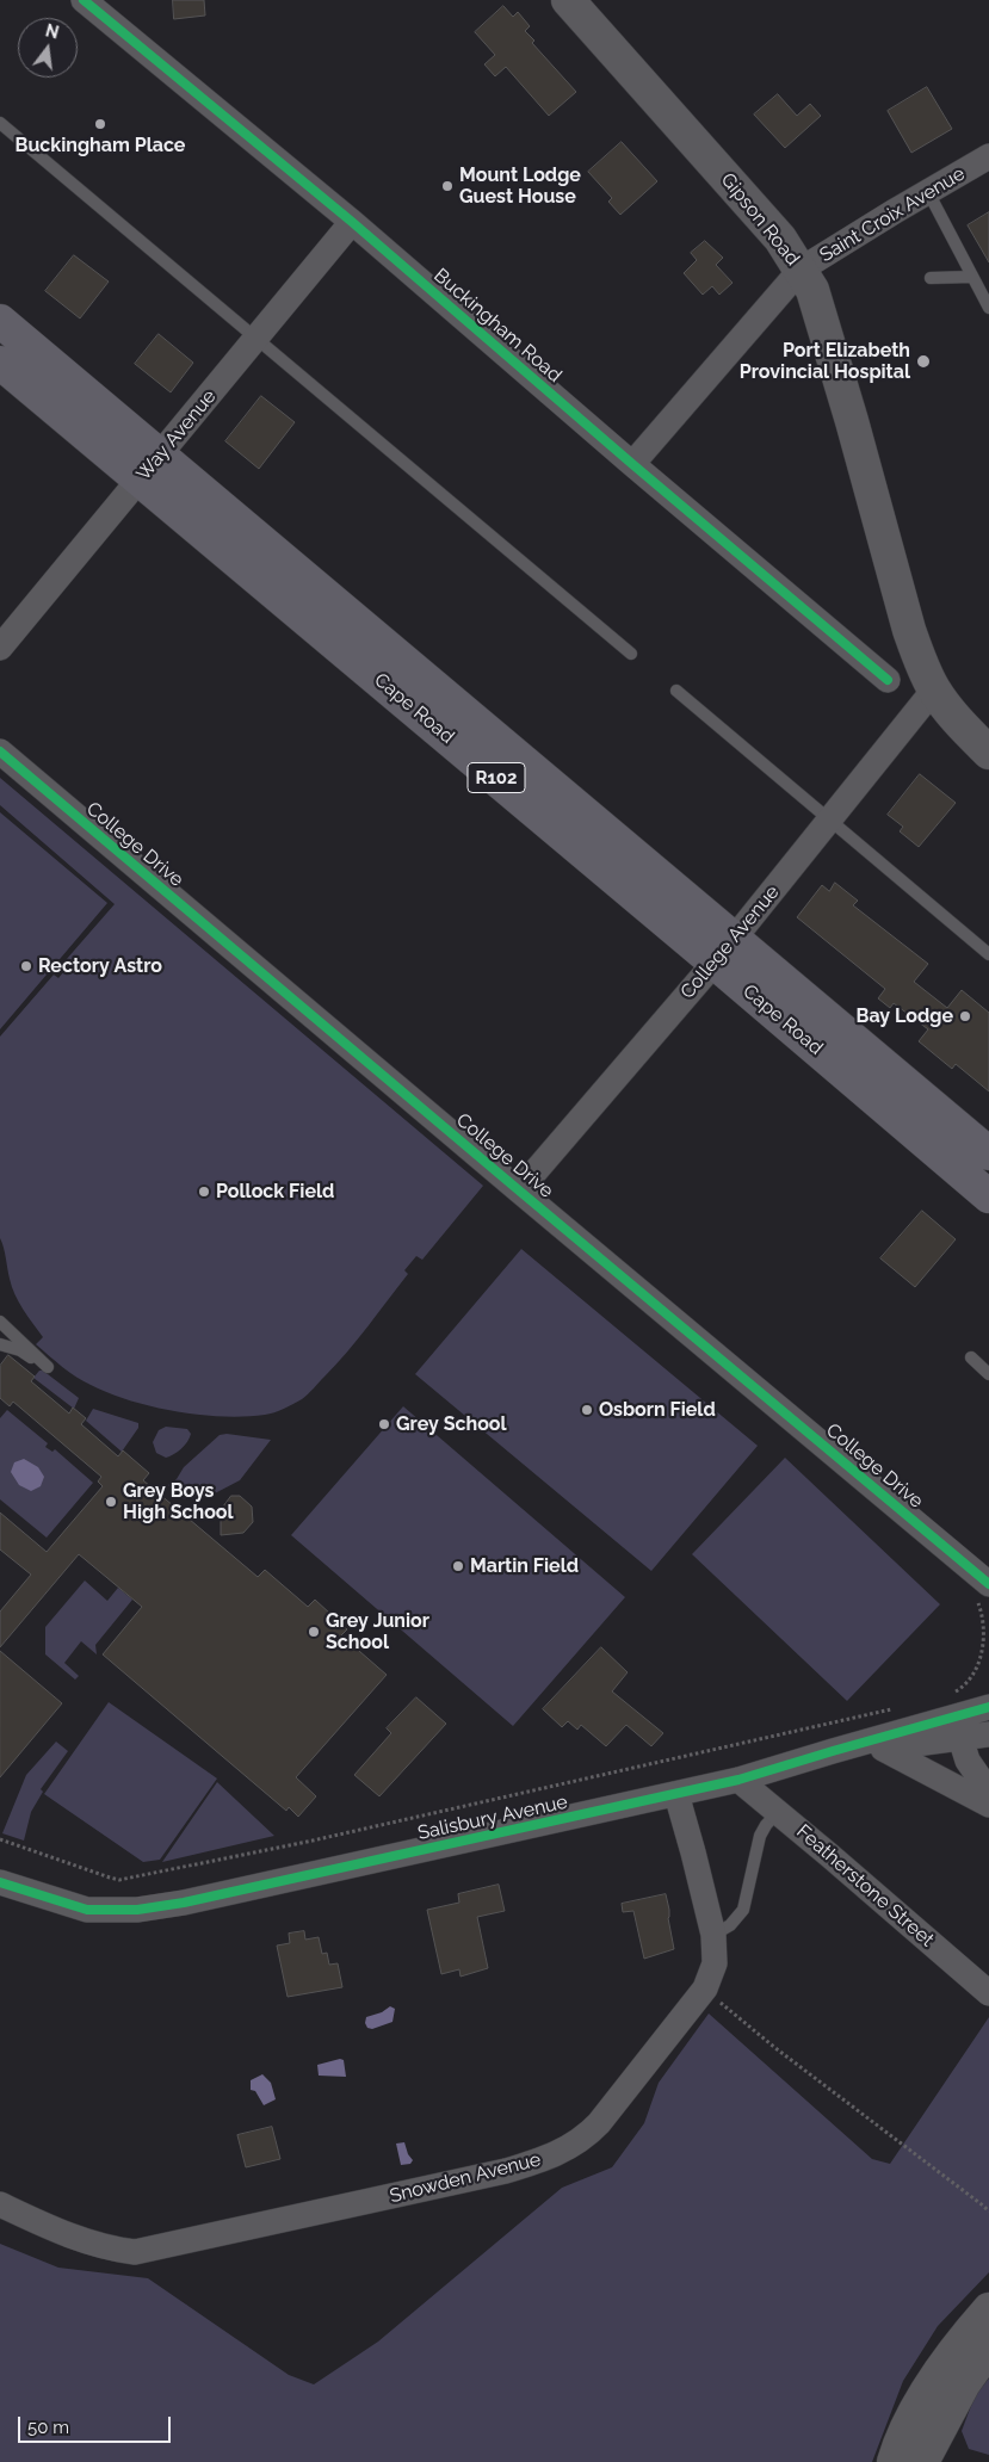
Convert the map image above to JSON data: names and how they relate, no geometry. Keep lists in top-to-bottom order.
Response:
{
  "streets": {
    "main road": ["Cape Road", "R102"],
    "street": [
      "Saint Croix Avenue",
      "Gipson Road",
      "Buckingham Road",
      "Way Avenue",
      "College Drive",
      "College Avenue",
      "Salisbury Avenue",
      "Featherstone Street",
      "Snowden Avenue"
    ]
  },
  "crossings": [
    ["Saint Croix Avenue", "Gipson Road"],
    ["Saint Croix Avenue", "Buckingham Road"],
    ["Gipson Road", "College Avenue"],
    ["Buckingham Road", "Way Avenue"],
    ["Way Avenue", "Cape Road"],
    ["Cape Road", "College Avenue"],
    ["College Drive", "College Avenue"],
    ["Salisbury Avenue", "Featherstone Street"],
    ["Salisbury Avenue", "Snowden Avenue"]
  ],
  "places": [
    "Buckingham Place",
    "Mount Lodge Guest House",
    "Port Elizabeth Provincial Hospital",
    "Rectory Astro",
    "Bay Lodge",
    "Pollock Field",
    "Osborn Field",
    "Grey School",
    "Grey Boys High School",
    "Martin Field",
    "Grey Junior School"
  ],
  "scale_bar": "50 m",
  "north": "top"
}
